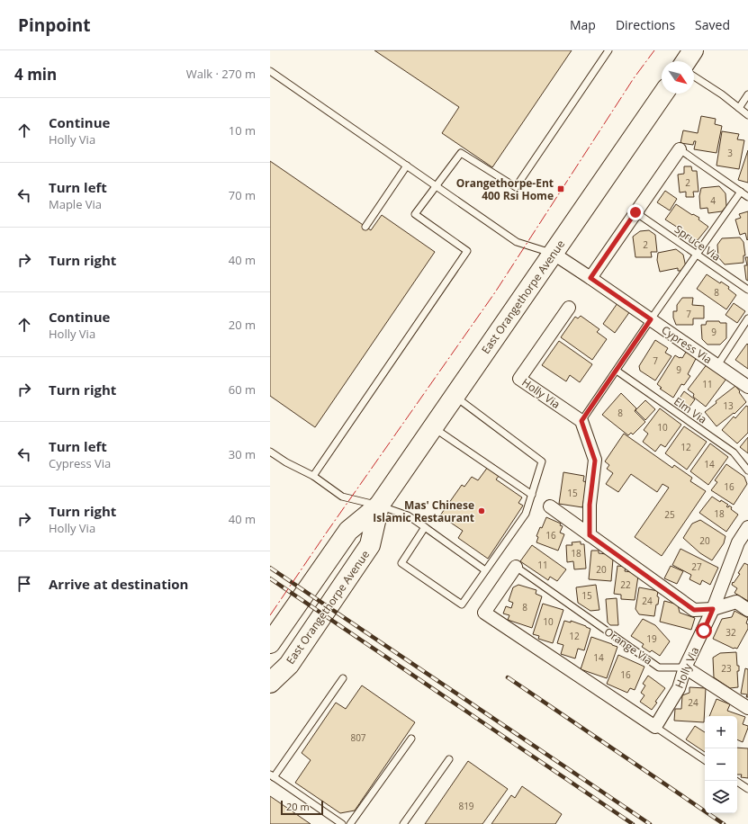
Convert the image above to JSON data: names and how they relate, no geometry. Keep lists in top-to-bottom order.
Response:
{
  "streets": {
    "main road": ["East Orangethorpe Avenue"],
    "street": ["Cypress Via", "Holly Via"],
    "lane": ["Spruce Via", "Elm Via", "Orange Via"]
  },
  "crossings": [
    ["East Orangethorpe Avenue", "Cypress Via"],
    ["Holly Via", "Orange Via"]
  ],
  "places": {
    "transit": ["Orangethorpe-Ent 400 Rsi Home"],
    "other": ["Mas' Chinese Islamic Restaurant"]
  },
  "house_numbers": [
    "3",
    "2",
    "4",
    "2",
    "8",
    "7",
    "9",
    "7",
    "9",
    "11",
    "13",
    "8",
    "10",
    "12",
    "14",
    "16",
    "15",
    "18",
    "25",
    "16",
    "20",
    "18",
    "11",
    "27",
    "20",
    "22",
    "15",
    "24",
    "8",
    "10",
    "32",
    "12",
    "19",
    "14",
    "23",
    "16",
    "24",
    "807",
    "819"
  ],
  "scale_bar": "20 m",
  "north": "bottom right",
  "page": {
    "header": "Pinpoint",
    "nav": ["Map", "Directions", "Saved"],
    "heading": ["4 min", "Walk · 270 m"],
    "list": [
      ["Continue", "Holly Via", "10 m"],
      ["Turn left", "Maple Via", "70 m"],
      ["Turn right", "40 m"],
      ["Continue", "Holly Via", "20 m"],
      ["Turn right", "60 m"],
      ["Turn left", "Cypress Via", "30 m"],
      ["Turn right", "Holly Via", "40 m"],
      "Arrive at destination"
    ],
    "map_buttons": ["+", "−"],
    "scale": "20 m"
  }
}
